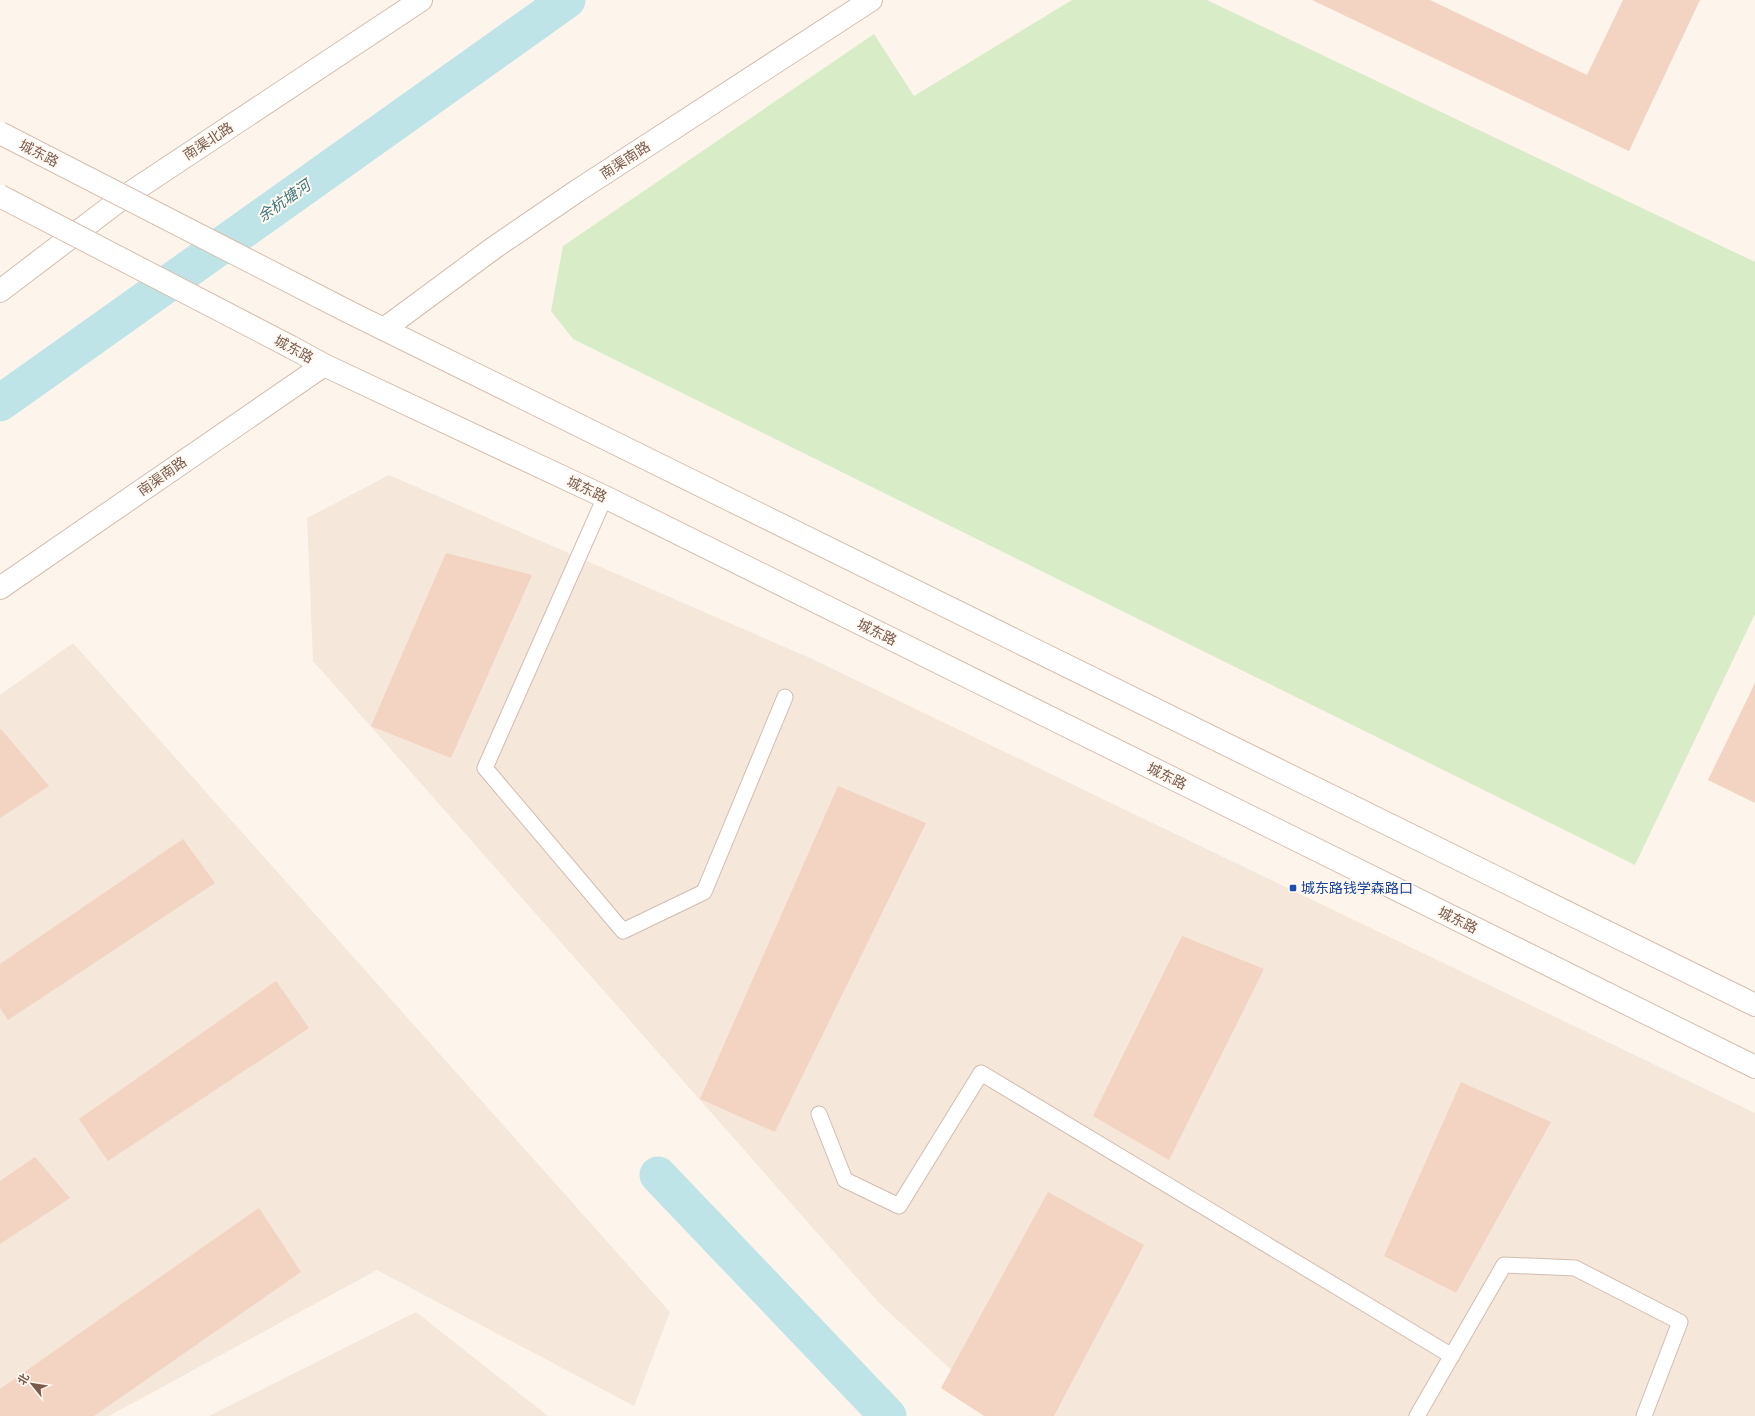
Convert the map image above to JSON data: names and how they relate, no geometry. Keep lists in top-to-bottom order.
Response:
{
  "streets": {
    "street": ["南渠北路", "城东路", "南渠南路"]
  },
  "crossings": [
    ["城东路", "南渠南路"]
  ],
  "water": ["余杭塘河"],
  "places": {
    "transit": ["城东路钱学森路口"]
  },
  "north": "top left"
}
